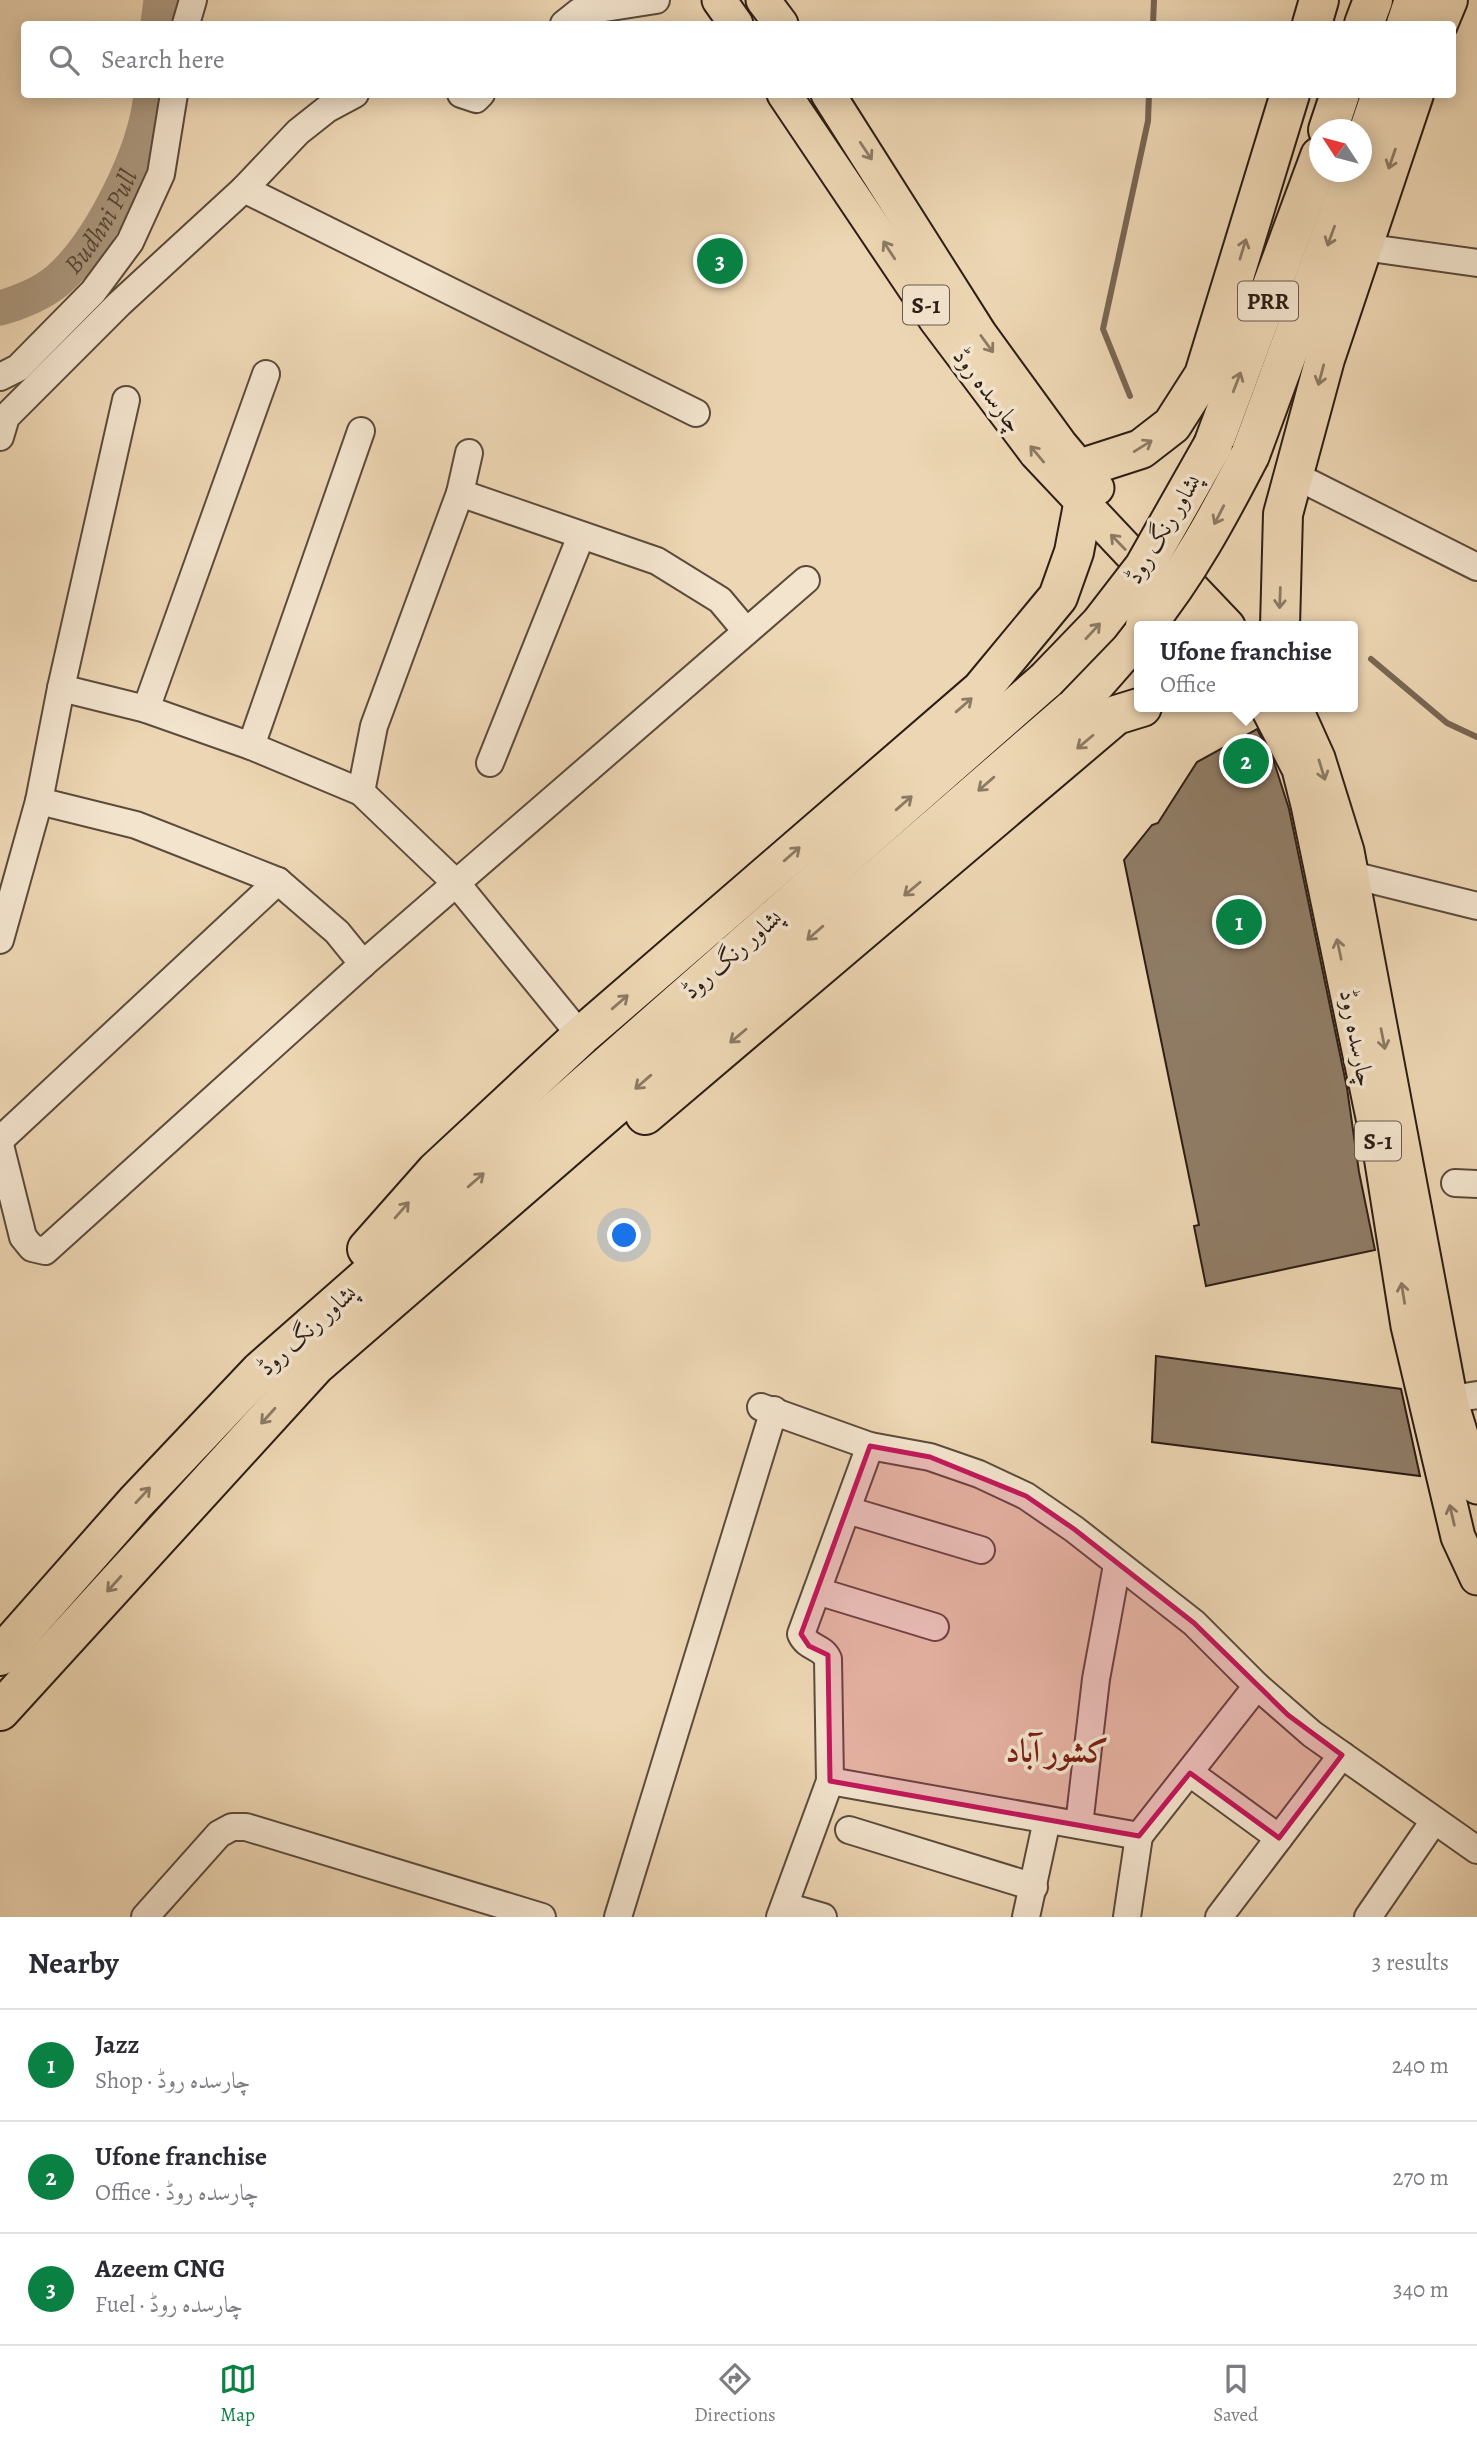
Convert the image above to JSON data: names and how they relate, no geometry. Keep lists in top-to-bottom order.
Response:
{
  "streets": {
    "highway": ["PRR", "پشاور رنگ روڈ"],
    "main road": ["S-1", "چارسدہ روڈ"]
  },
  "districts": ["کشور آباد"],
  "water": ["Budhni Pull"],
  "north": "top left",
  "page": {
    "search": "Search here",
    "pins": ["3", "2", "1"],
    "popup": ["Ufone franchise", "Office"],
    "heading": ["Nearby", "3 results"],
    "list": [
      {
        "mark": "1",
        "name": "Jazz",
        "note": "Shop · چارسدہ روڈ",
        "value": "240 m"
      },
      {
        "mark": "2",
        "name": "Ufone franchise",
        "note": "Office · چارسدہ روڈ",
        "value": "270 m"
      },
      {
        "mark": "3",
        "name": "Azeem CNG",
        "note": "Fuel · چارسدہ روڈ",
        "value": "340 m"
      }
    ],
    "nav": ["Map", "Directions", "Saved"]
  }
}
